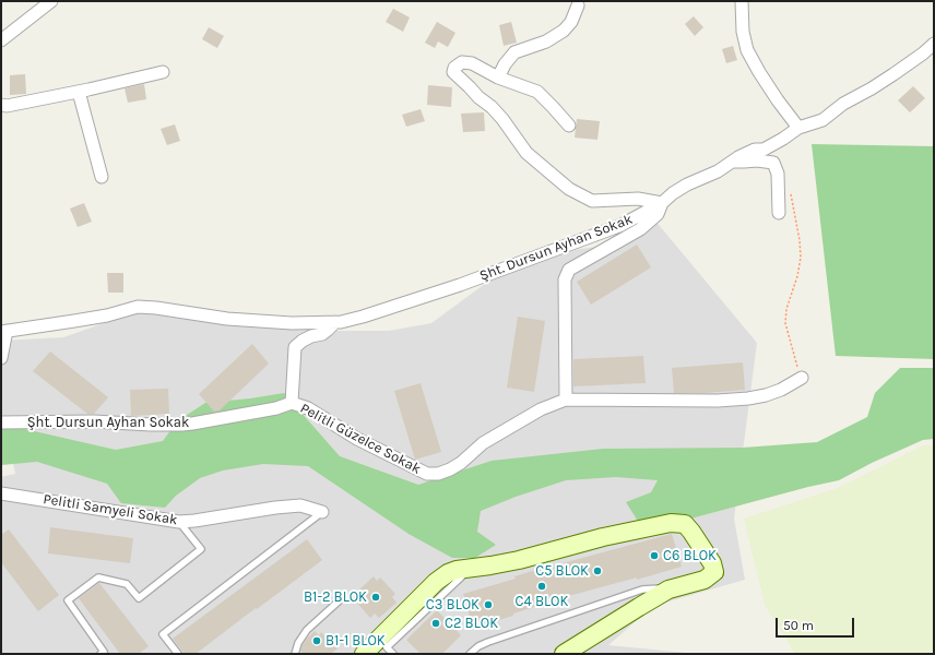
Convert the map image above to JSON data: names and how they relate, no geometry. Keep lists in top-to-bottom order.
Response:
{
  "streets": {
    "street": ["Şht. Dursun Ayhan Sokak", "Pelitli Güzelce Sokak", "Pelitli Samyeli Sokak"]
  },
  "crossings": [
    ["Şht. Dursun Ayhan Sokak", "Pelitli Güzelce Sokak"]
  ],
  "places": [
    "C6 BLOK",
    "C5 BLOK",
    "C4 BLOK",
    "B1-2 BLOK",
    "C3 BLOK",
    "C2 BLOK",
    "B1-1 BLOK"
  ],
  "scale_bar": "50 m"
}
